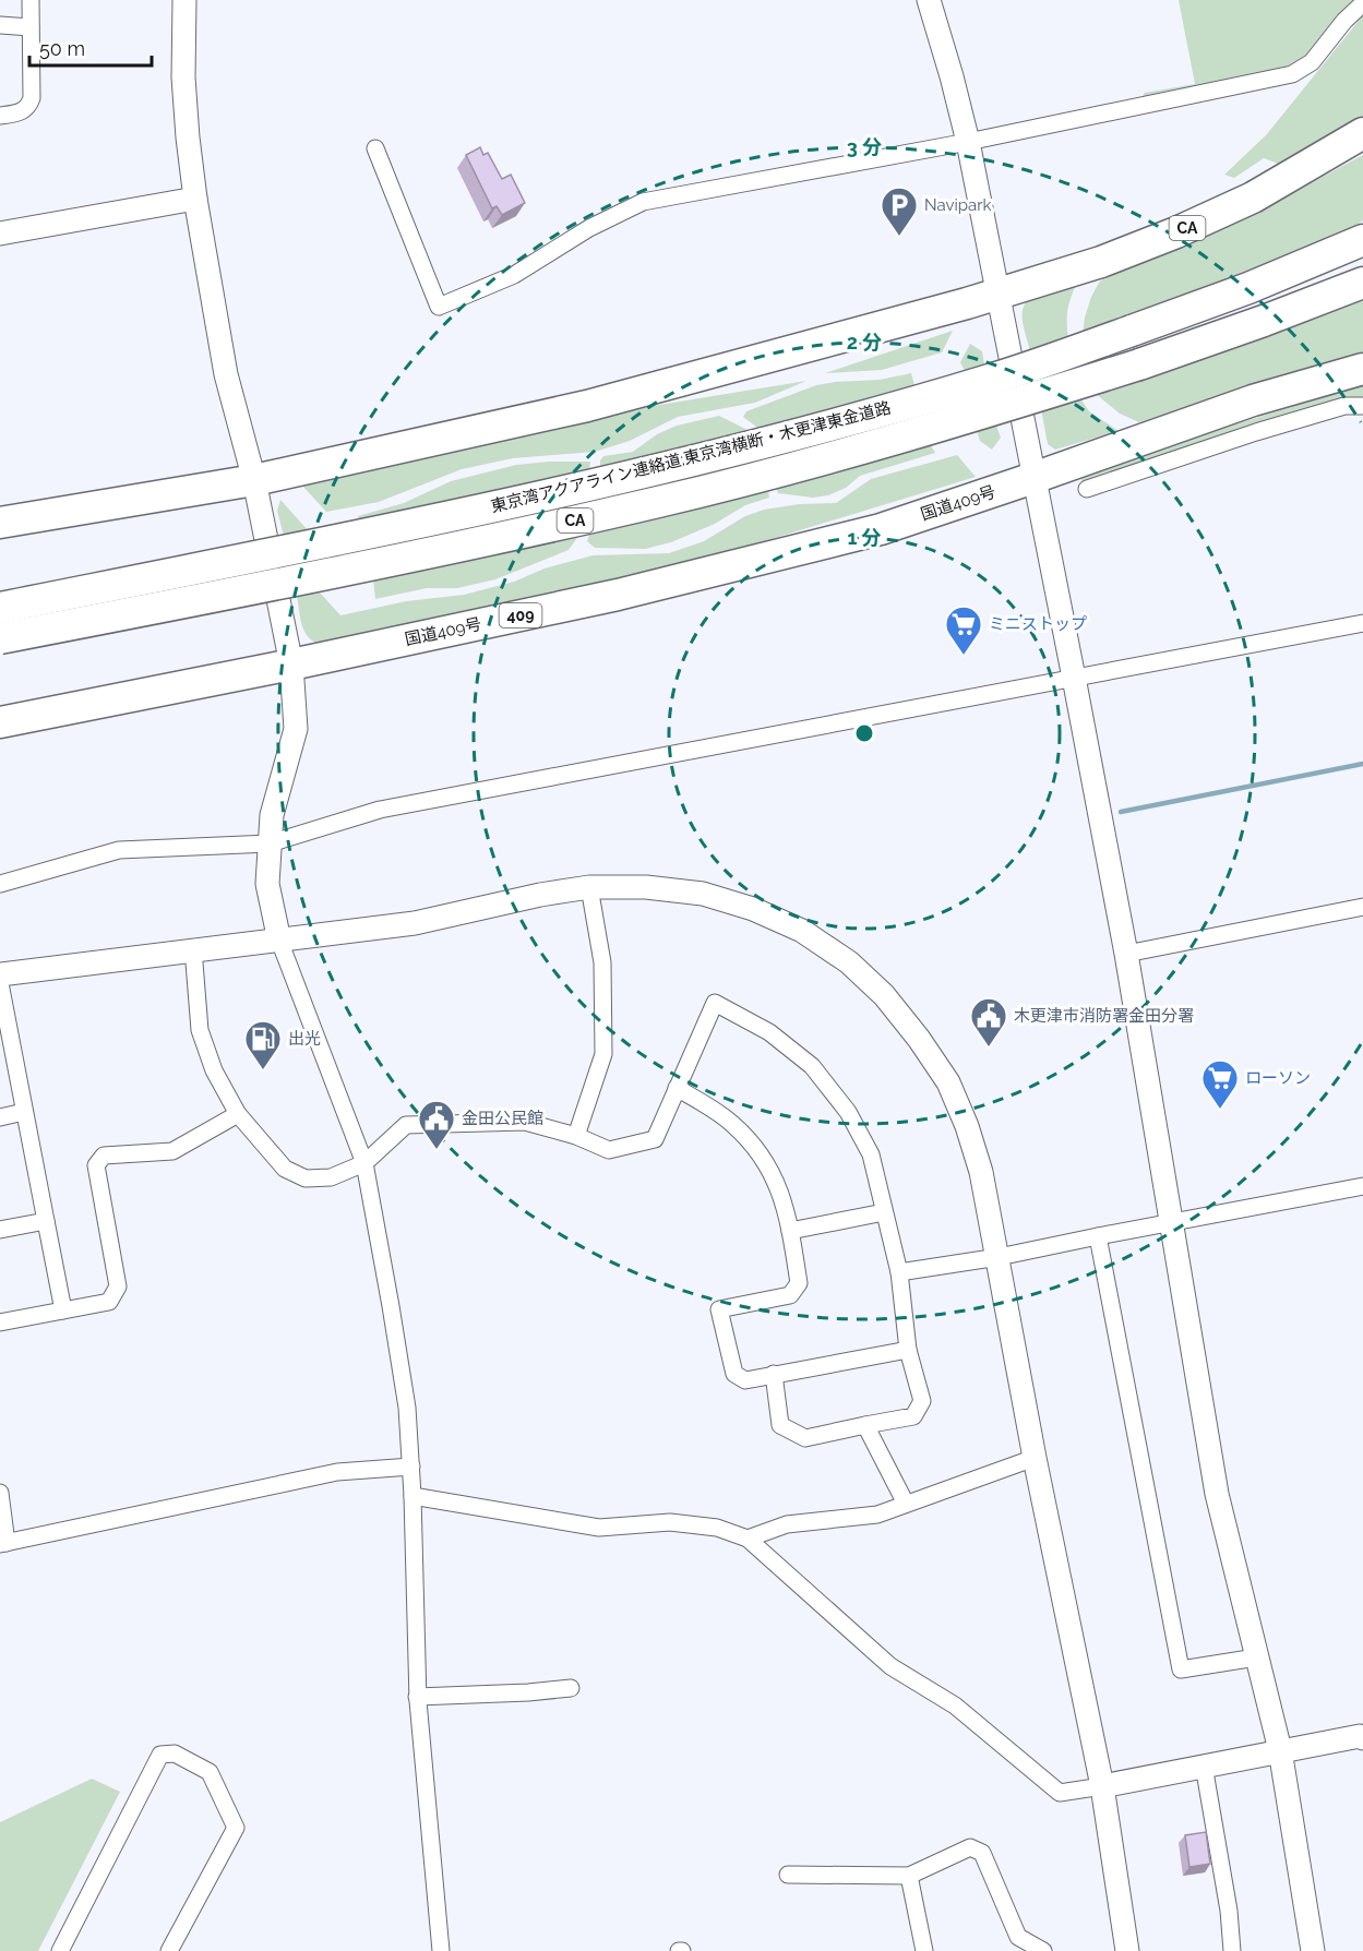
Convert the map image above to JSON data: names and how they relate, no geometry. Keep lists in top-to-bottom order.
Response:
{
  "streets": {
    "highway": [
      "CA",
      "東京湾アクアライン連絡道;東京湾横断・木更津東金道路",
      "国道409号",
      "409"
    ]
  },
  "places": {
    "parking": ["Navipark"],
    "supermarket": ["ミニストップ", "ローソン"],
    "public building": ["木更津市消防署金田分署", "金田公民館"],
    "fuel station": ["出光"]
  },
  "scale_bar": "50 m",
  "rings": ["3 分", "2 分", "1 分"]
}
